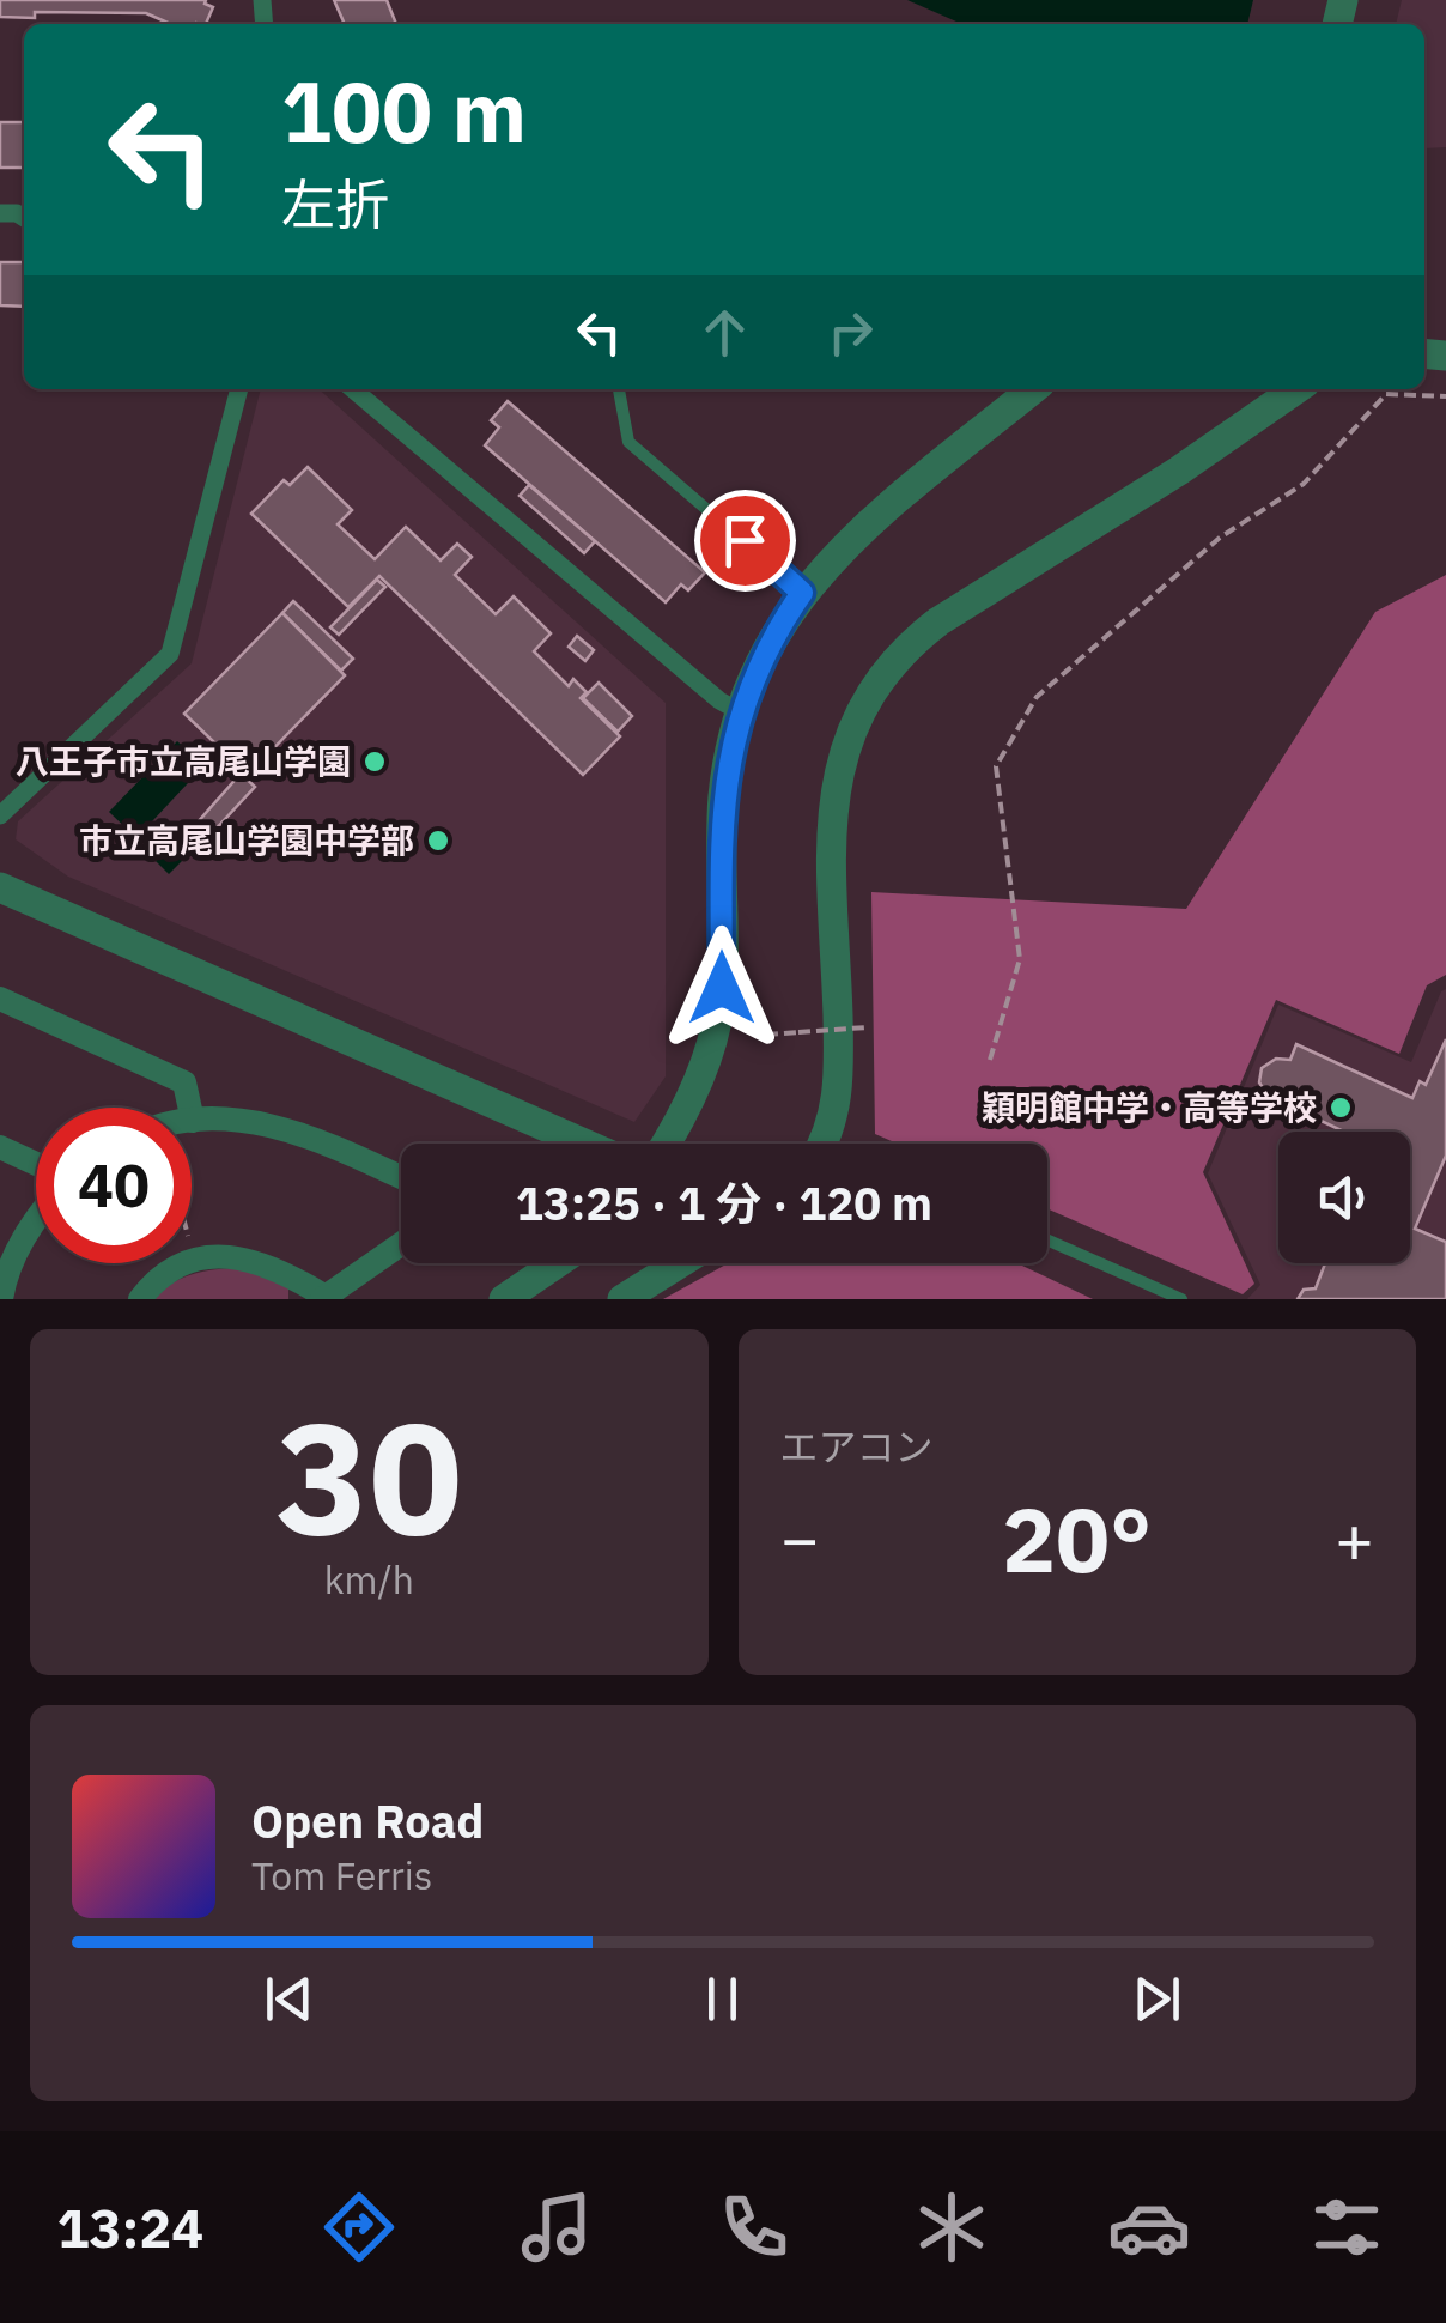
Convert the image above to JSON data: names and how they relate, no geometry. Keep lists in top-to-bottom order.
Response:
{
  "places": ["八王子市立高尾山学園", "市立高尾山学園中学部", "穎明館中学・高等学校"],
  "page": {
    "turn": ["100 m", "左折"],
    "limit": "40",
    "trip": "13:25 · 1 分 · 120 m",
    "tile": [
      ["30", "km/h"],
      "エアコン"
    ],
    "heat": ["−", "20°", "+"],
    "song": ["Open Road", "Tom Ferris"],
    "tabs": "13:24"
  }
}
